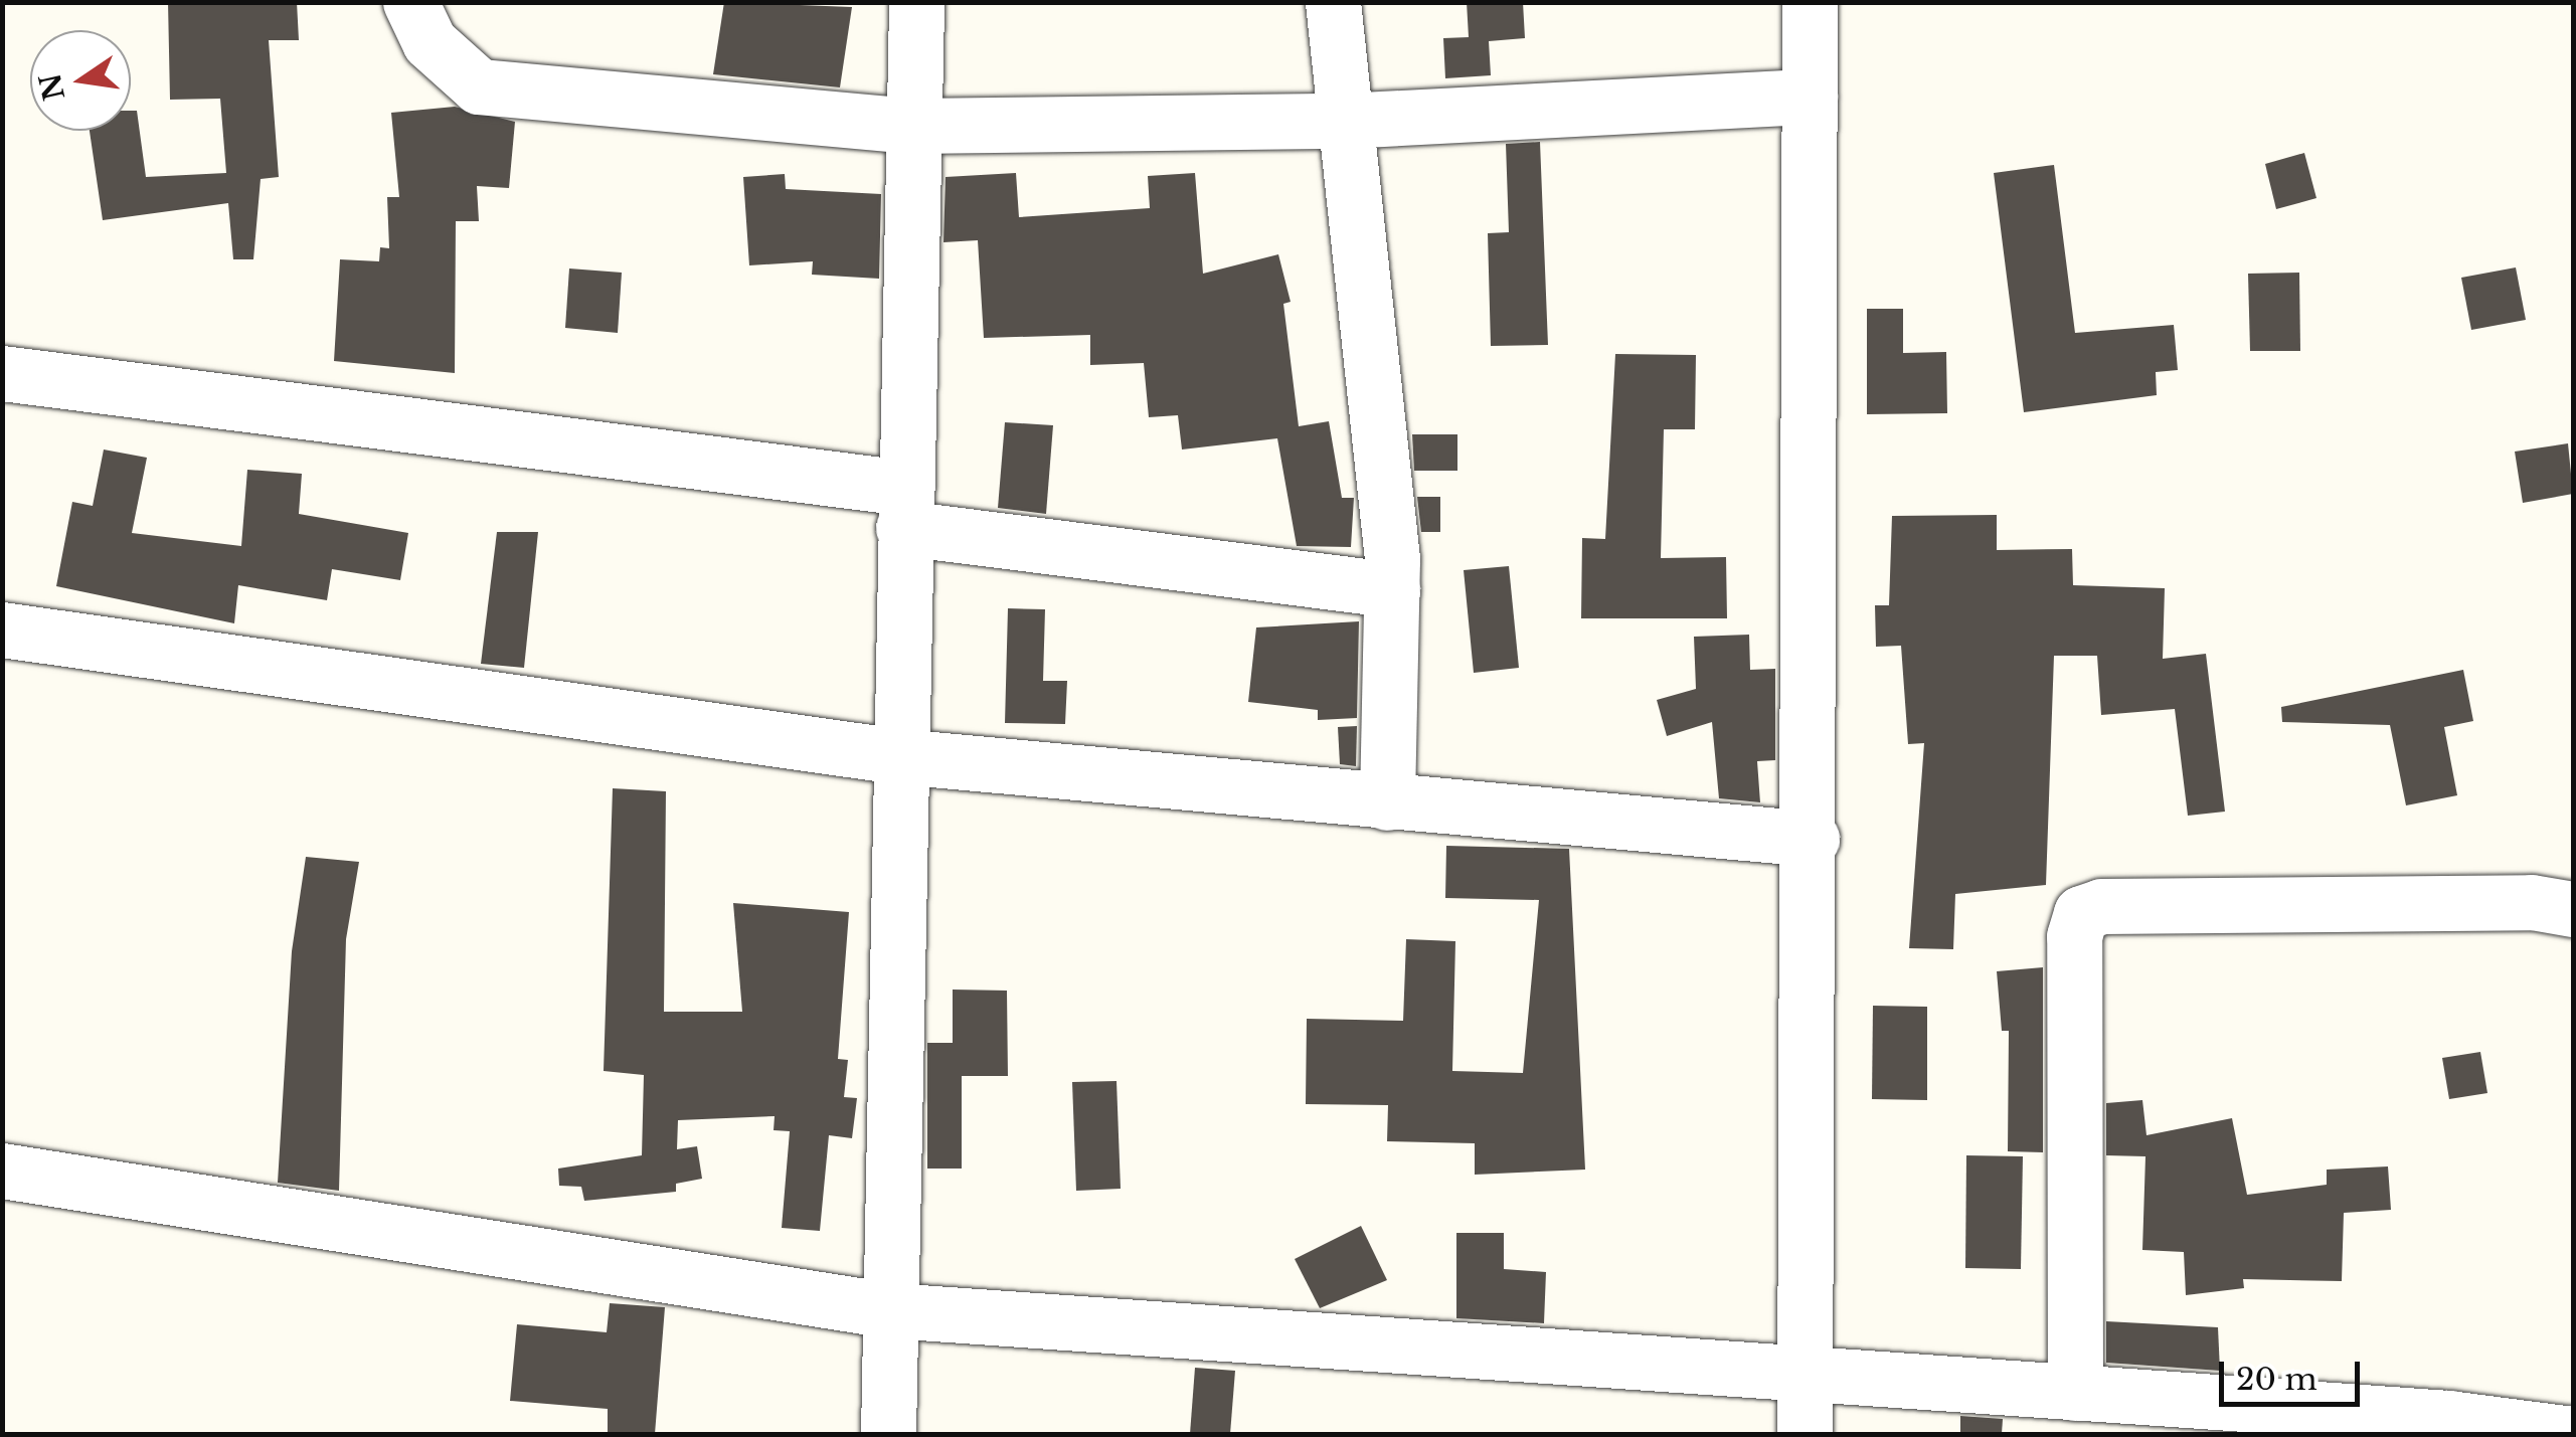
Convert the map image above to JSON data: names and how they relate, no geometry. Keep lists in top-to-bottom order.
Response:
{
  "scale_bar": "20 m",
  "north": "left"
}
